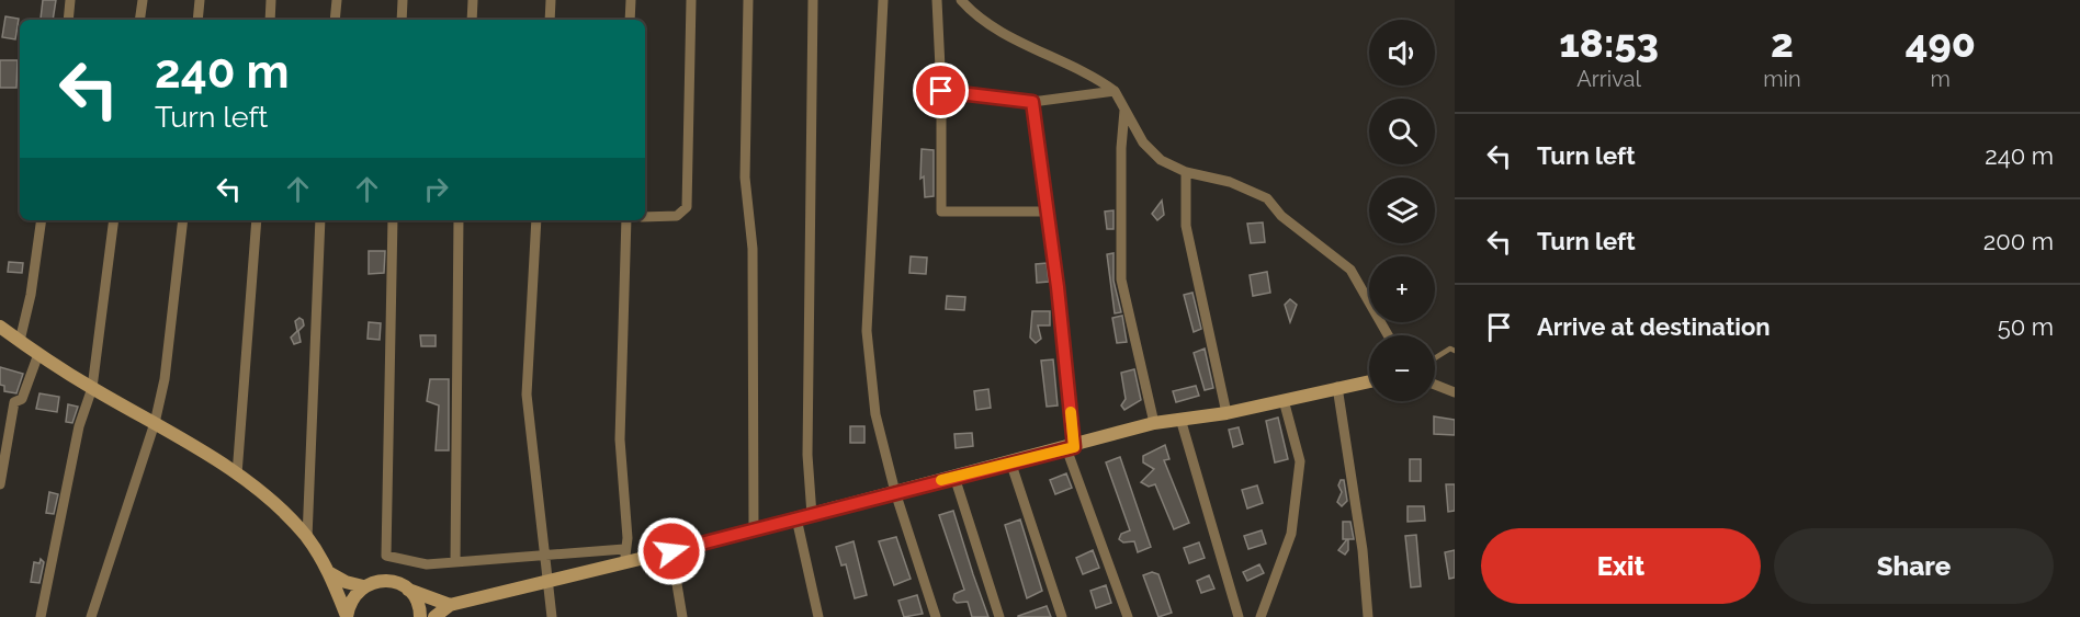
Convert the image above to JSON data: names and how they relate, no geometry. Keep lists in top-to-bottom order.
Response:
{
  "page": {
    "eta": [
      "18:53",
      "Arrival",
      "2",
      "min",
      "490",
      "m"
    ],
    "map_buttons": ["+", "−"],
    "turn": ["240 m", "Turn left"],
    "list": [
      {
        "name": "Turn left",
        "value": "240 m"
      },
      {
        "name": "Turn left",
        "value": "200 m"
      },
      {
        "name": "Arrive at destination",
        "value": "50 m"
      }
    ],
    "buttons": ["Exit", "Share"]
  }
}
